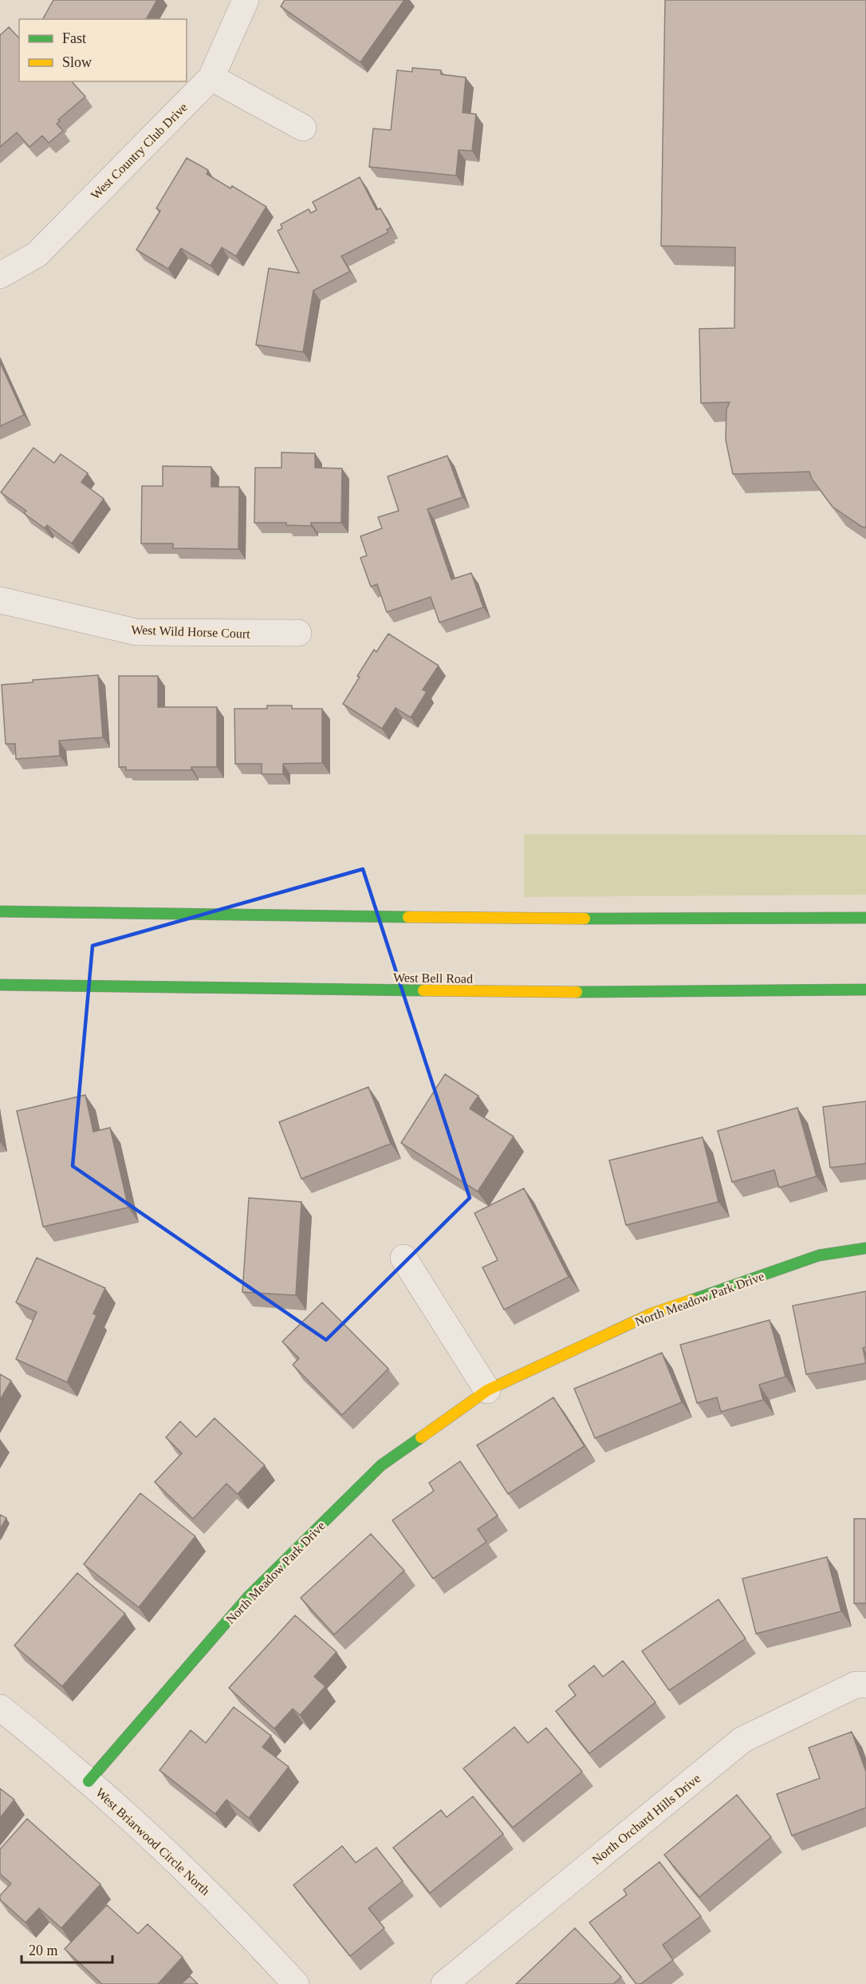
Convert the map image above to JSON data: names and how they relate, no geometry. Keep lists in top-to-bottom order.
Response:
{
  "streets": {
    "main road": ["West Bell Road", "North Meadow Park Drive"],
    "street": [
      "West Country Club Drive",
      "West Wild Horse Court",
      "North Orchard Hills Drive",
      "West Briarwood Circle North"
    ]
  },
  "crossings": [
    ["North Meadow Park Drive", "West Briarwood Circle North"]
  ],
  "legend": ["Fast", "Slow"],
  "scale_bar": "20 m"
}
